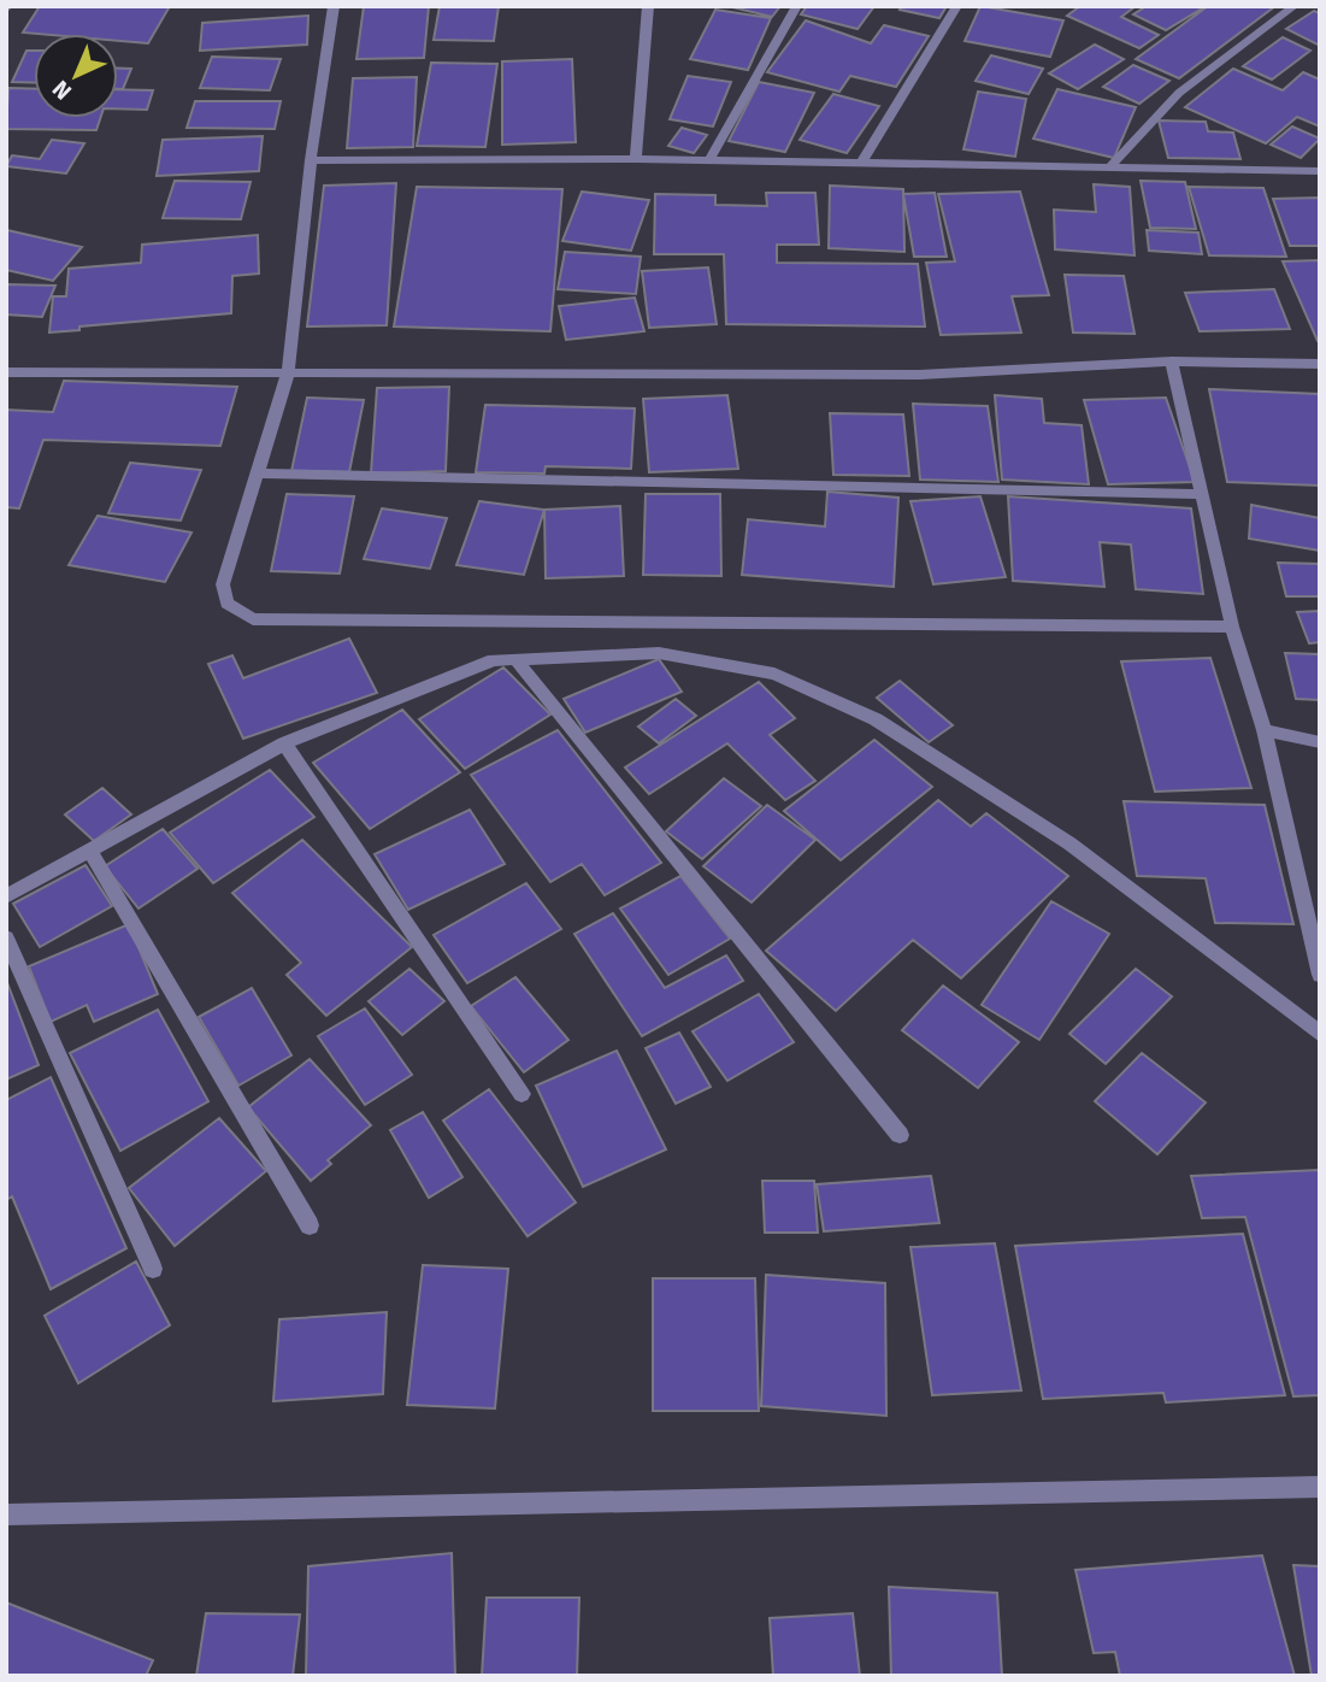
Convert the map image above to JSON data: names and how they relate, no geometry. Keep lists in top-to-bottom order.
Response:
{
  "north": "bottom left"
}
